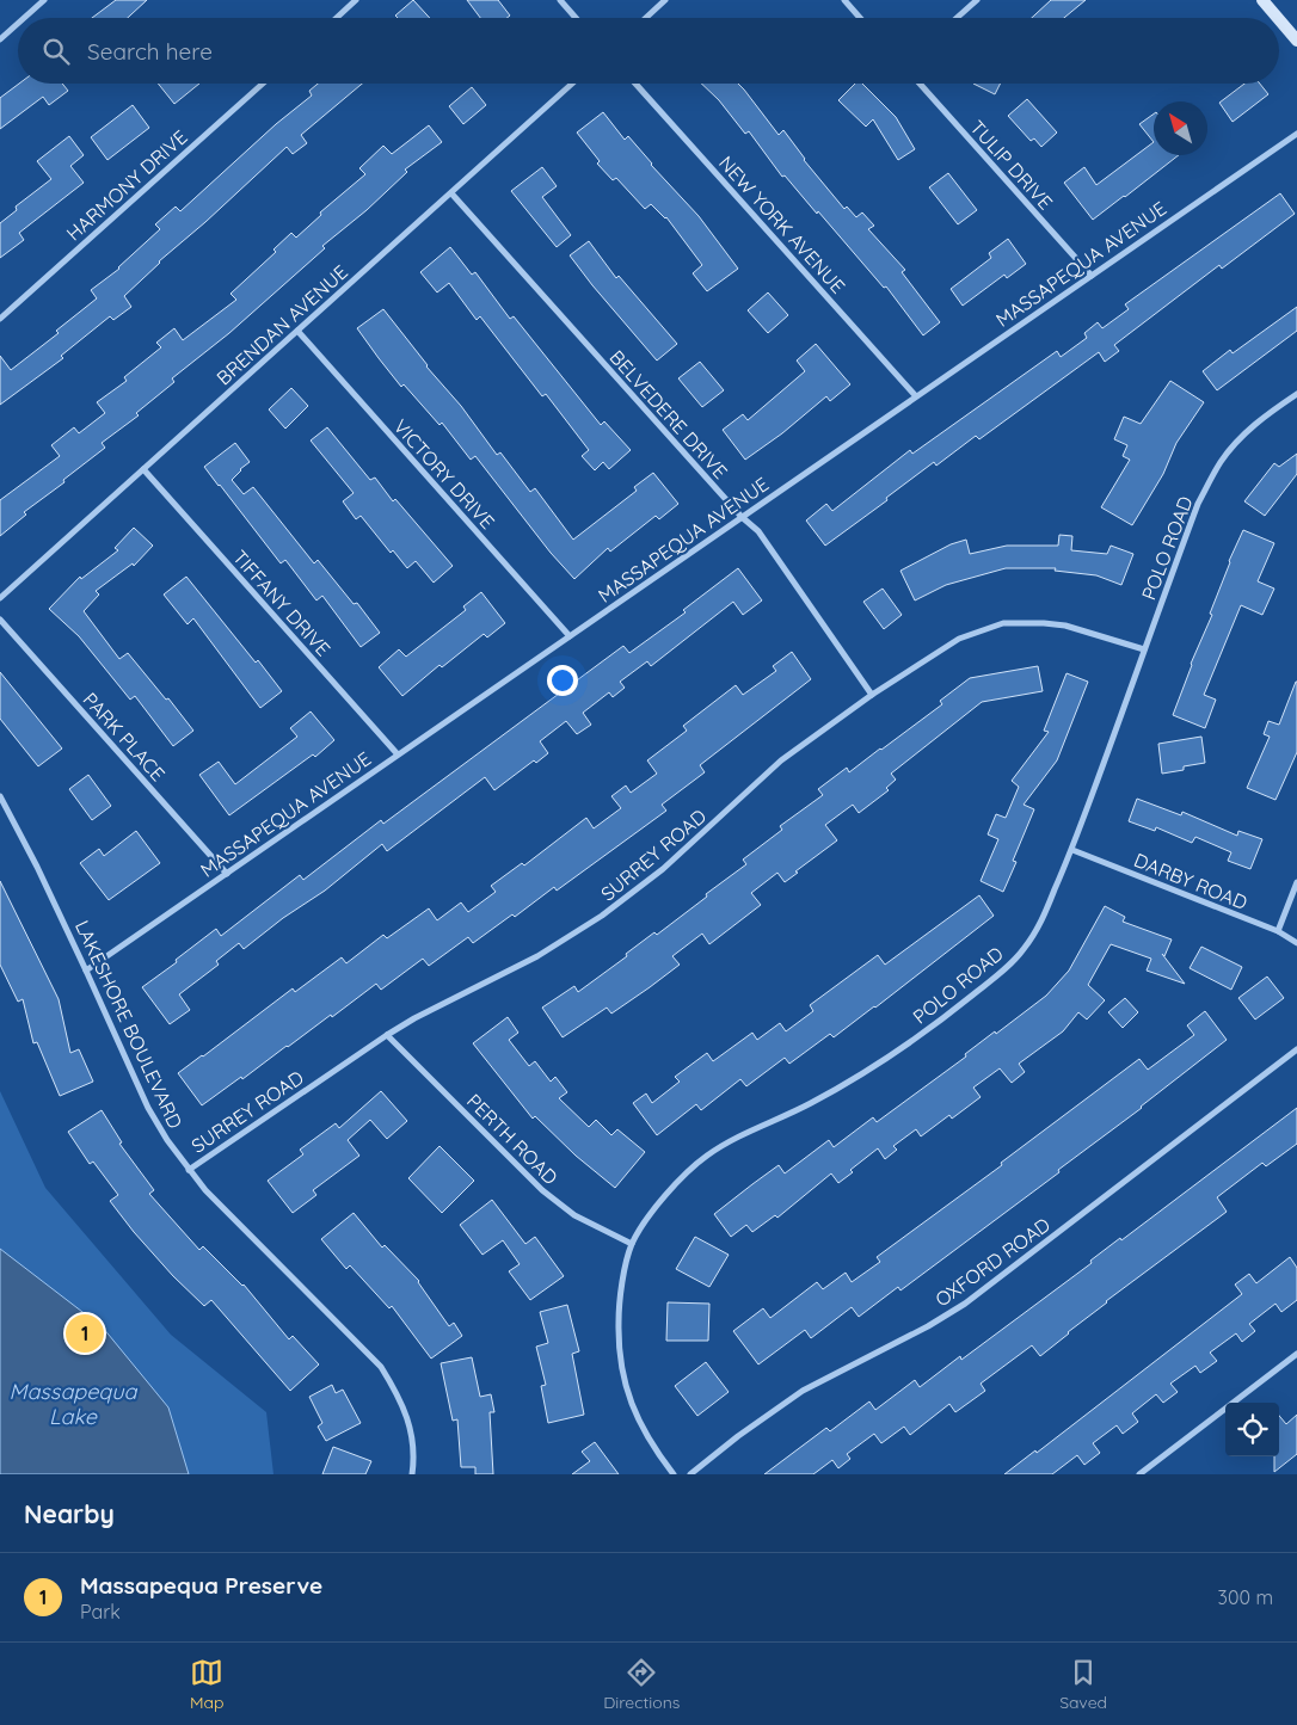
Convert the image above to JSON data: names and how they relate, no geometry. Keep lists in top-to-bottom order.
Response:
{
  "streets": {
    "street": [
      "TULIP DRIVE",
      "HARMONY DRIVE",
      "NEW YORK AVENUE",
      "MASSAPEQUA AVENUE",
      "BRENDAN AVENUE",
      "BELVEDERE DRIVE",
      "VICTORY DRIVE",
      "POLO ROAD",
      "TIFFANY DRIVE",
      "PARK PLACE",
      "SURREY ROAD",
      "DARBY ROAD",
      "LAKESHORE BOULEVARD",
      "PERTH ROAD",
      "OXFORD ROAD"
    ]
  },
  "crossings": [
    ["TULIP DRIVE", "MASSAPEQUA AVENUE"],
    ["NEW YORK AVENUE", "MASSAPEQUA AVENUE"],
    ["MASSAPEQUA AVENUE", "BELVEDERE DRIVE"],
    ["MASSAPEQUA AVENUE", "VICTORY DRIVE"],
    ["MASSAPEQUA AVENUE", "TIFFANY DRIVE"],
    ["MASSAPEQUA AVENUE", "PARK PLACE"],
    ["MASSAPEQUA AVENUE", "LAKESHORE BOULEVARD"],
    ["BRENDAN AVENUE", "BELVEDERE DRIVE"],
    ["BRENDAN AVENUE", "VICTORY DRIVE"],
    ["BRENDAN AVENUE", "TIFFANY DRIVE"],
    ["BELVEDERE DRIVE", "SURREY ROAD"],
    ["POLO ROAD", "SURREY ROAD"],
    ["POLO ROAD", "DARBY ROAD"],
    ["POLO ROAD", "PERTH ROAD"],
    ["SURREY ROAD", "LAKESHORE BOULEVARD"],
    ["SURREY ROAD", "PERTH ROAD"]
  ],
  "water": ["Massapequa Lake"],
  "north": "top left",
  "page": {
    "search": "Search here",
    "pins": "1",
    "heading": "Nearby",
    "list": [
      {
        "mark": "1",
        "name": "Massapequa Preserve",
        "note": "Park",
        "value": "300 m"
      }
    ],
    "nav": ["Map", "Directions", "Saved"]
  }
}
